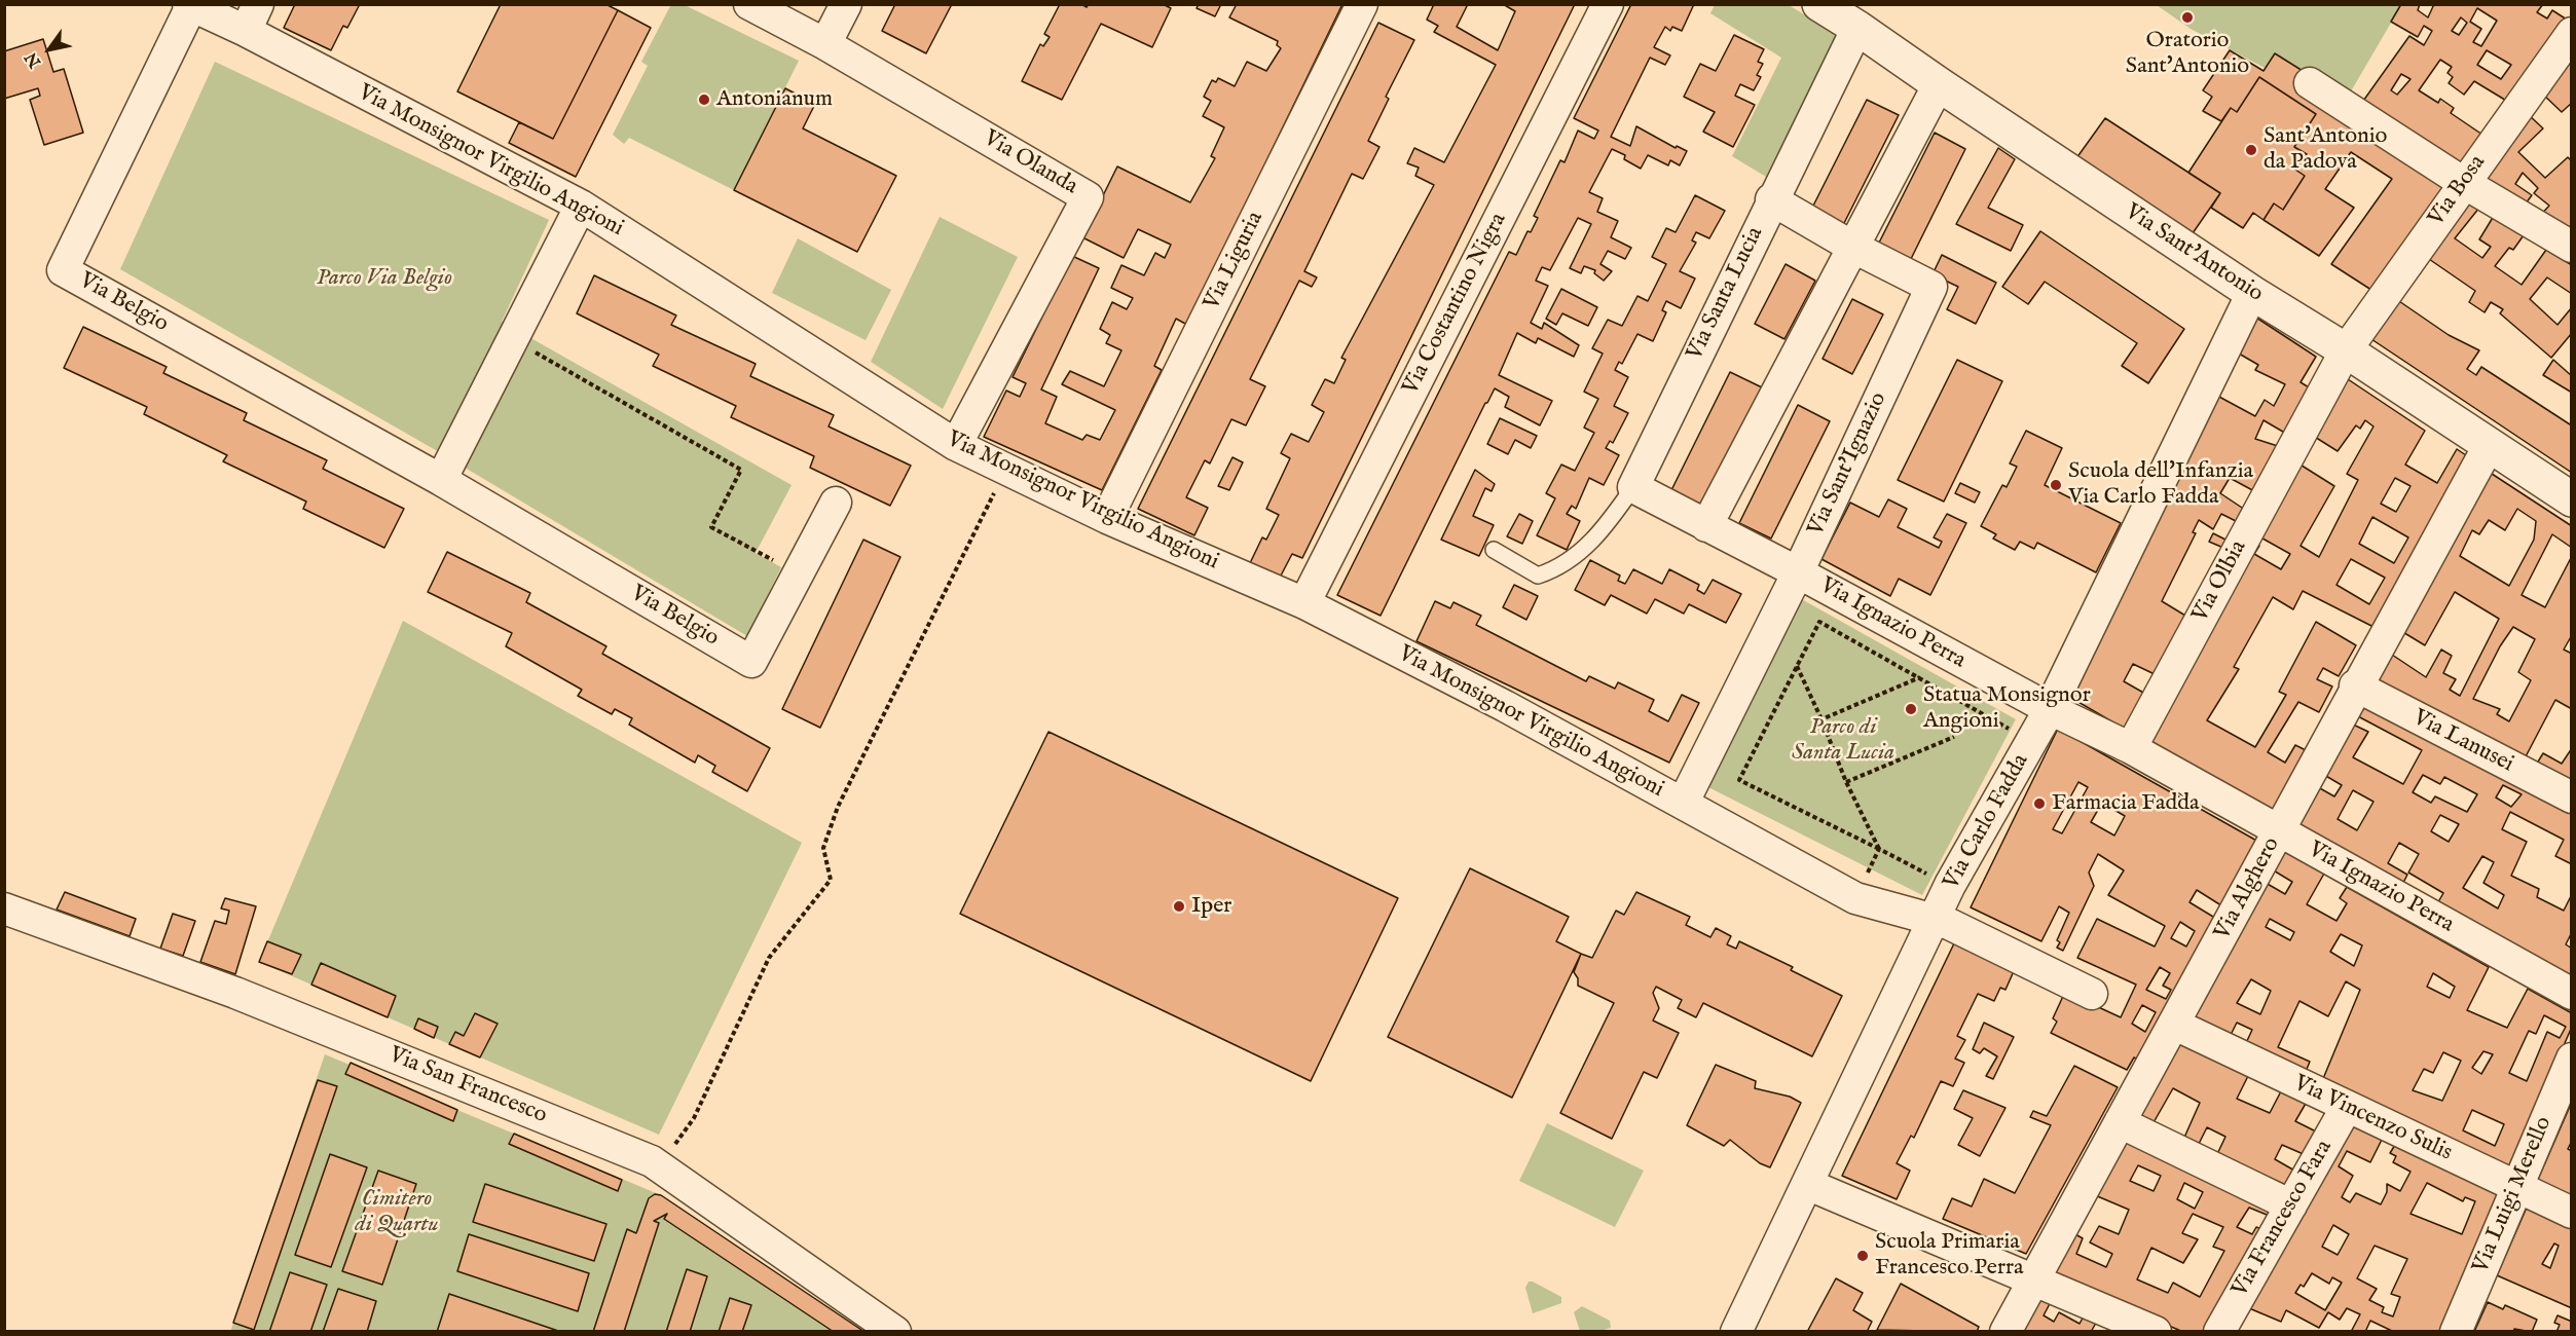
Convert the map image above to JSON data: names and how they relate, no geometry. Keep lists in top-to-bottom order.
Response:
{
  "streets": {
    "street": [
      "Via Monsignor Virgilio Angioni",
      "Via Olanda",
      "Via Bosa",
      "Via Sant'Antonio",
      "Via Liguria",
      "Via Santa Lucia",
      "Via Belgio",
      "Via Costantino Nigra",
      "Via Sant'Ignazio",
      "Via Olbia",
      "Via Ignazio Perra",
      "Via Lanusei",
      "Via Carlo Fadda",
      "Via Alghero",
      "Via San Francesco",
      "Via Vincenzo Sulis",
      "Via Luigi Merello",
      "Via Francesco Fara"
    ]
  },
  "crossings": [
    ["Via Monsignor Virgilio Angioni", "Via Olanda"],
    ["Via Monsignor Virgilio Angioni", "Via Liguria"],
    ["Via Monsignor Virgilio Angioni", "Via Belgio"],
    ["Via Monsignor Virgilio Angioni", "Via Costantino Nigra"],
    ["Via Monsignor Virgilio Angioni", "Via Sant'Ignazio"],
    ["Via Monsignor Virgilio Angioni", "Via Carlo Fadda"],
    ["Via Bosa", "Via Sant'Antonio"],
    ["Via Bosa", "Via Olbia"],
    ["Via Sant'Antonio", "Via Santa Lucia"],
    ["Via Sant'Antonio", "Via Olbia"],
    ["Via Sant'Antonio", "Via Carlo Fadda"],
    ["Via Sant'Antonio", "Via Alghero"],
    ["Via Santa Lucia", "Via Sant'Ignazio"],
    ["Via Sant'Ignazio", "Via Ignazio Perra"],
    ["Via Olbia", "Via Ignazio Perra"],
    ["Via Ignazio Perra", "Via Carlo Fadda"],
    ["Via Ignazio Perra", "Via Alghero"],
    ["Via Lanusei", "Via Alghero"],
    ["Via Alghero", "Via Vincenzo Sulis"],
    ["Via Vincenzo Sulis", "Via Luigi Merello"],
    ["Via Vincenzo Sulis", "Via Francesco Fara"]
  ],
  "parks": ["Parco Via Belgio", "Parco di Santa Lucia", "Cimitero di Quartu"],
  "places": [
    "Oratorio Sant'Antonio",
    "Antonianum",
    "Sant'Antonio da Padova",
    "Scuola dell'Infanzia Via Carlo Fadda",
    "Statua Monsignor Angioni",
    "Farmacia Fadda",
    "Iper",
    "Scuola Primaria Francesco Perra"
  ],
  "north": "bottom left"
}
